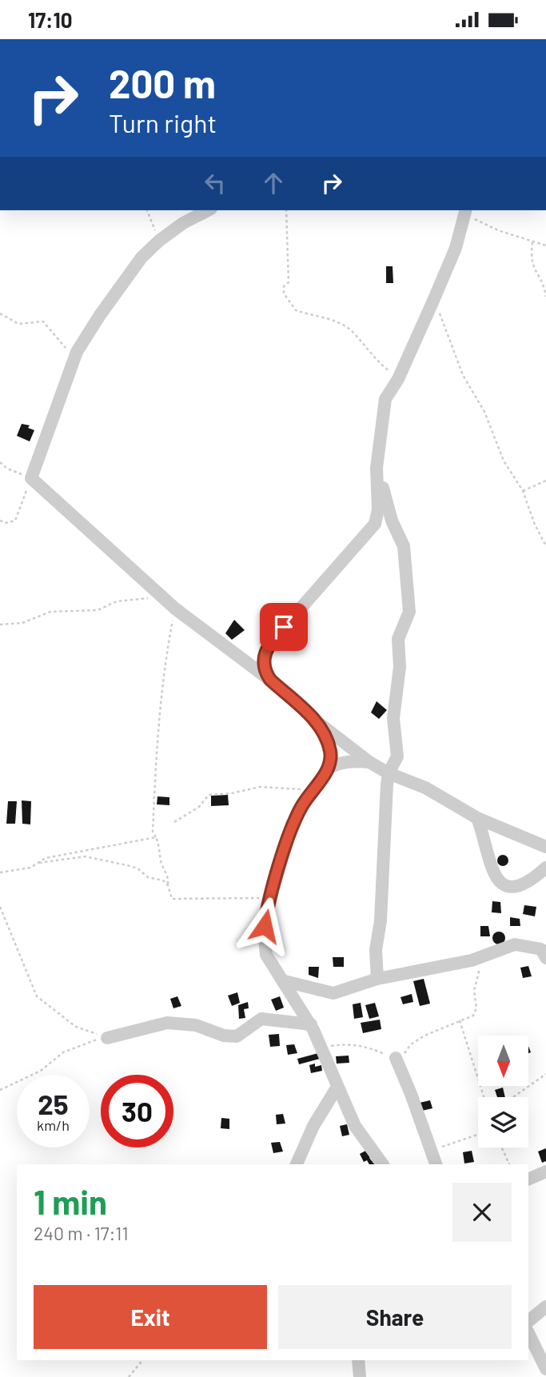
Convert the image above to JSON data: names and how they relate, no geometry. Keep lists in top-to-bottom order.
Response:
{
  "north": "bottom",
  "page": {
    "status": "17:10",
    "turn": ["200 m", "Turn right"],
    "speed": "25 km/h",
    "limit": "30",
    "heading": ["1 min", "240 m · 17:11"],
    "buttons": ["Exit", "Share"]
  }
}
